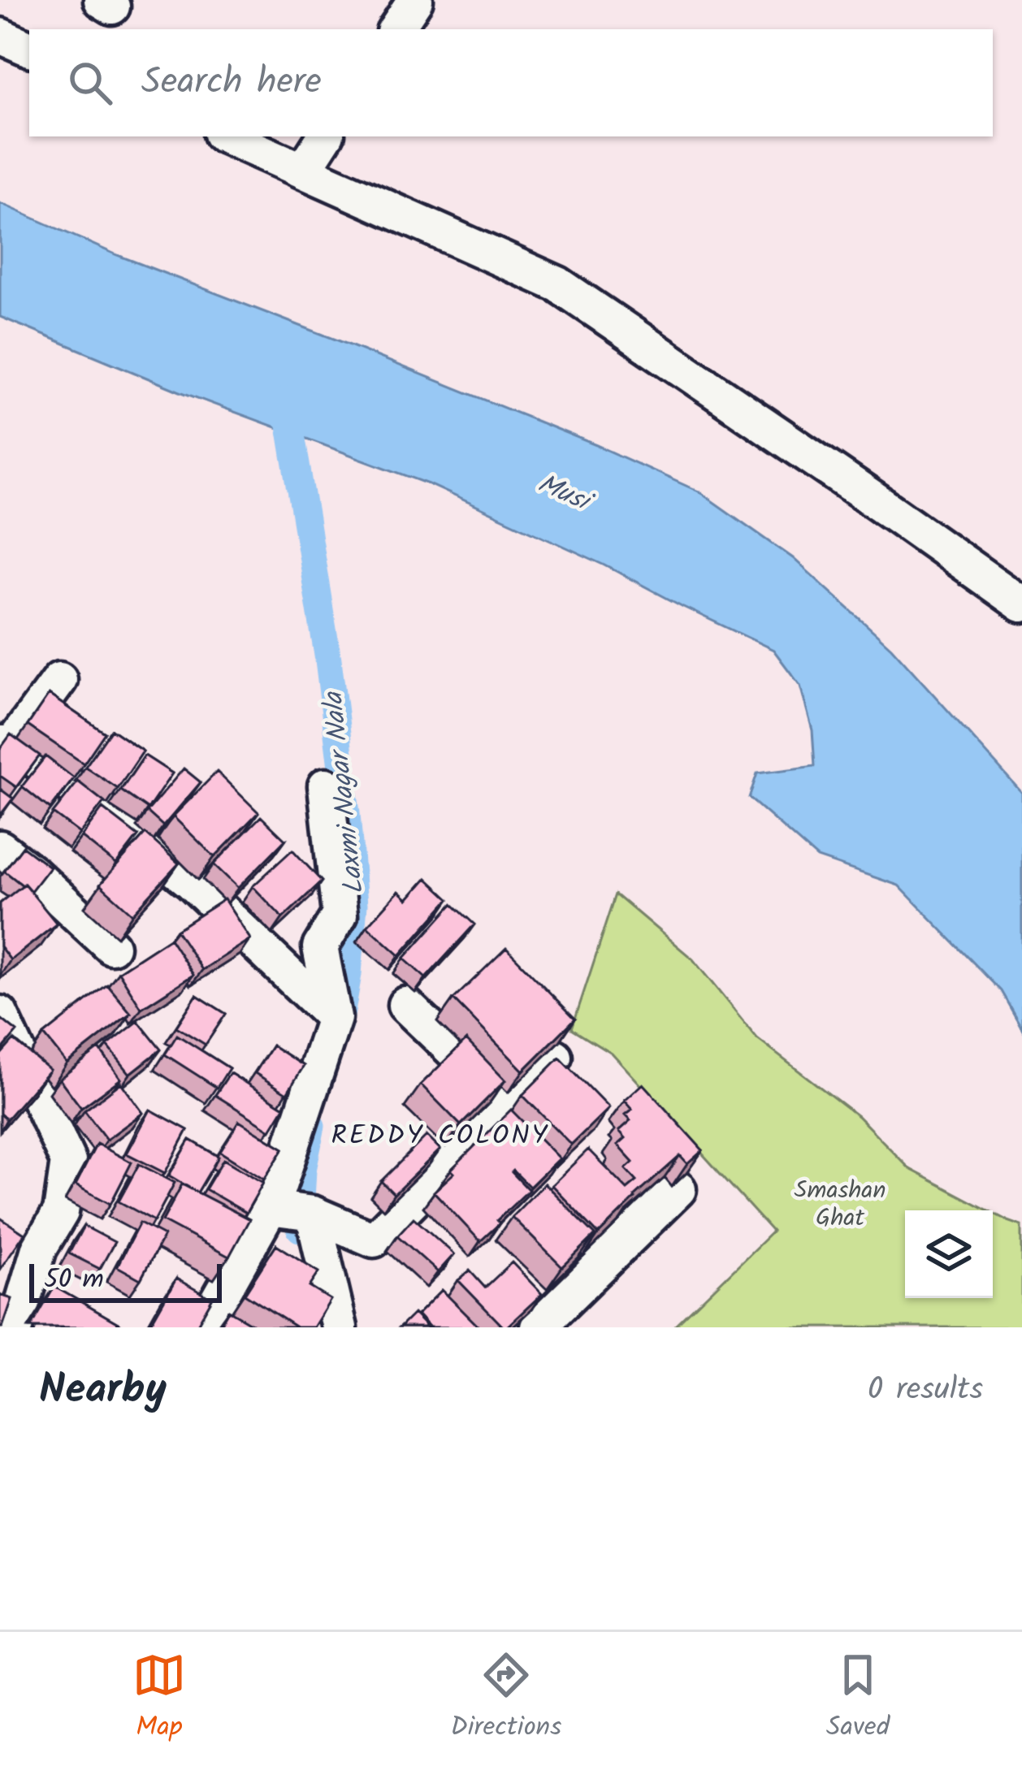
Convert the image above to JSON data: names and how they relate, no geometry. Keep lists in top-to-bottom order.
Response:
{
  "districts": ["REDDY COLONY"],
  "water": ["Musi", "Laxmi Nagar Nala"],
  "parks": ["Smashan Ghat"],
  "scale_bar": "50 m",
  "page": {
    "search": "Search here",
    "scale": "50 m",
    "heading": ["Nearby", "0 results"],
    "nav": ["Map", "Directions", "Saved"]
  }
}
